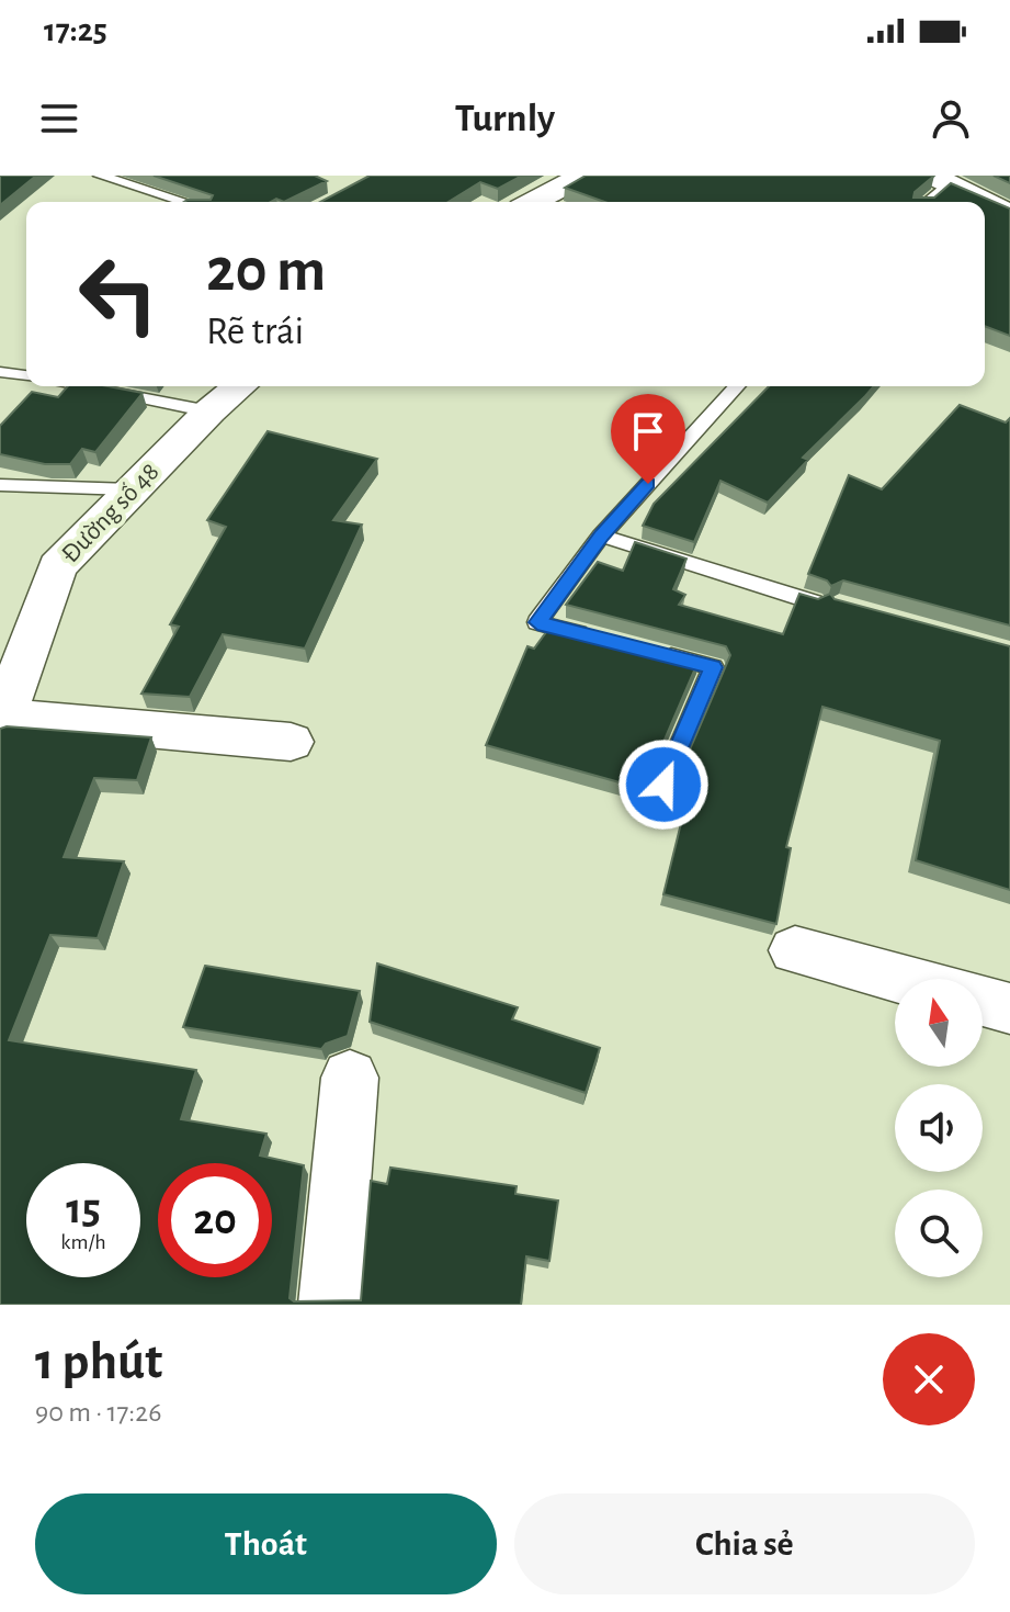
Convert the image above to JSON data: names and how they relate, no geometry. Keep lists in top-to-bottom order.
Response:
{
  "streets": {
    "street": ["Đường số 48"]
  },
  "north": "top",
  "page": {
    "status": "17:25",
    "header": "Turnly",
    "turn": ["20 m", "Rẽ trái"],
    "speed": "15 km/h",
    "limit": "20",
    "heading": ["1 phút", "90 m · 17:26"],
    "buttons": ["Thoát", "Chia sẻ"]
  }
}
